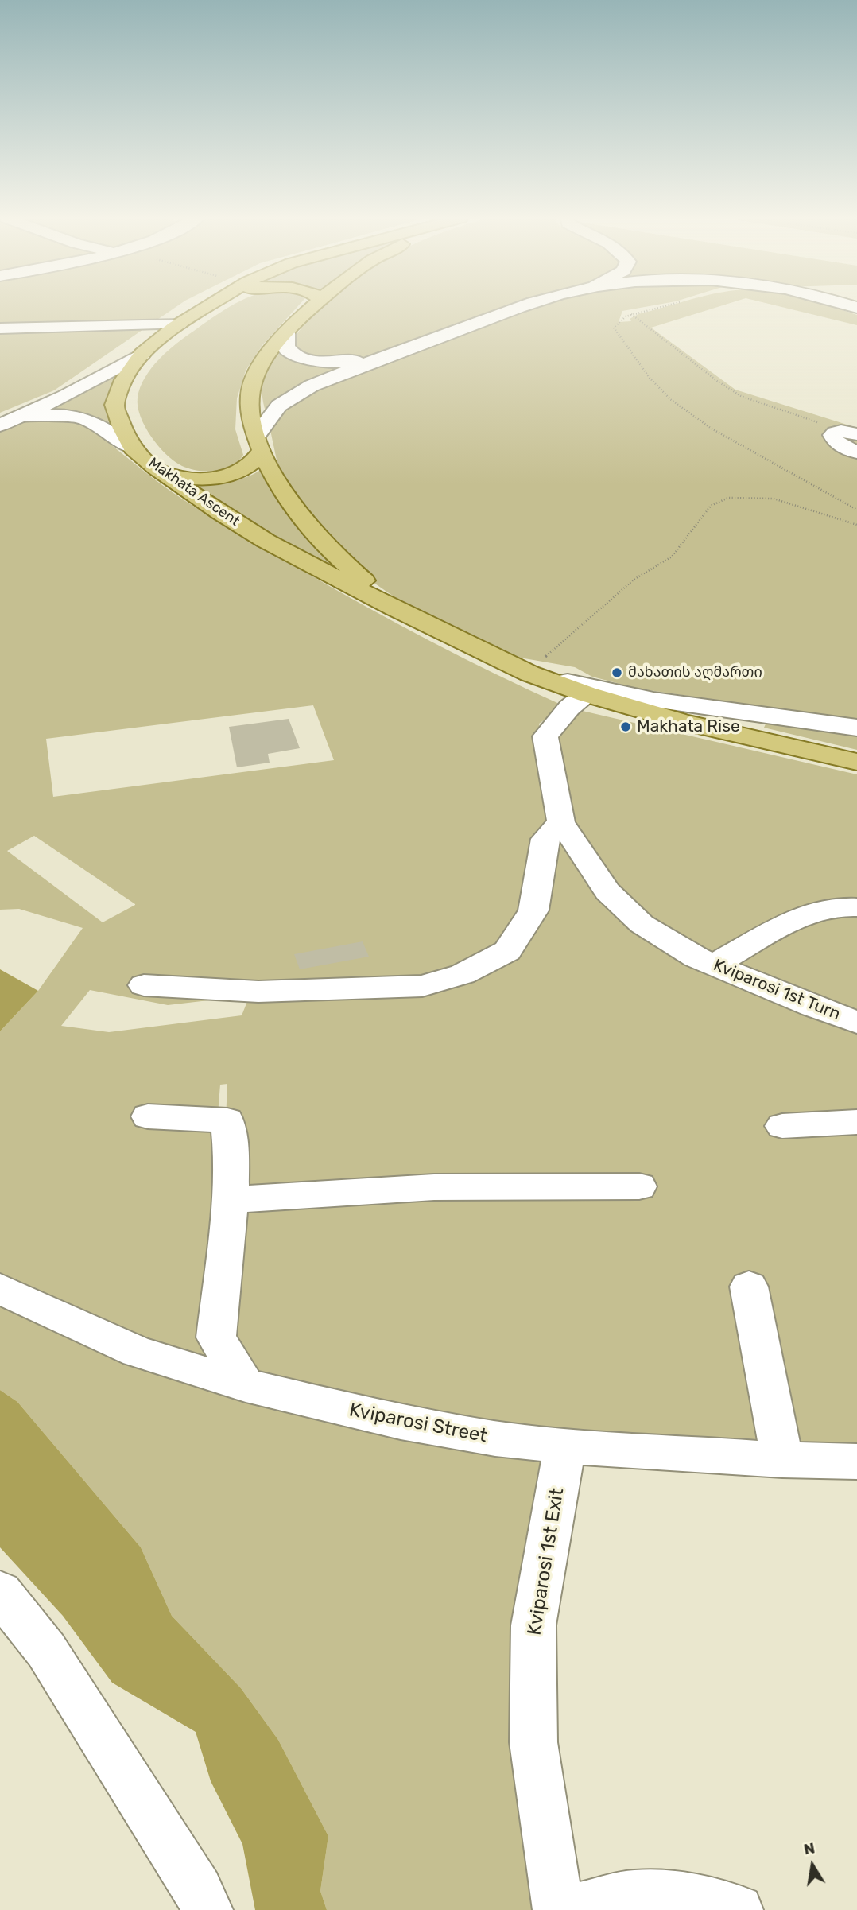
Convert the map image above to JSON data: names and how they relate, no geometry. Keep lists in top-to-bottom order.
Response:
{
  "streets": {
    "main road": ["Makhata Ascent"],
    "street": ["Kviparosi 1st Turn", "Kviparosi Street", "Kviparosi 1st Exit"]
  },
  "crossings": [
    ["Kviparosi Street", "Kviparosi 1st Exit"]
  ],
  "places": ["მახათის აღმართი", "Makhata Rise"],
  "north": "top"
}
